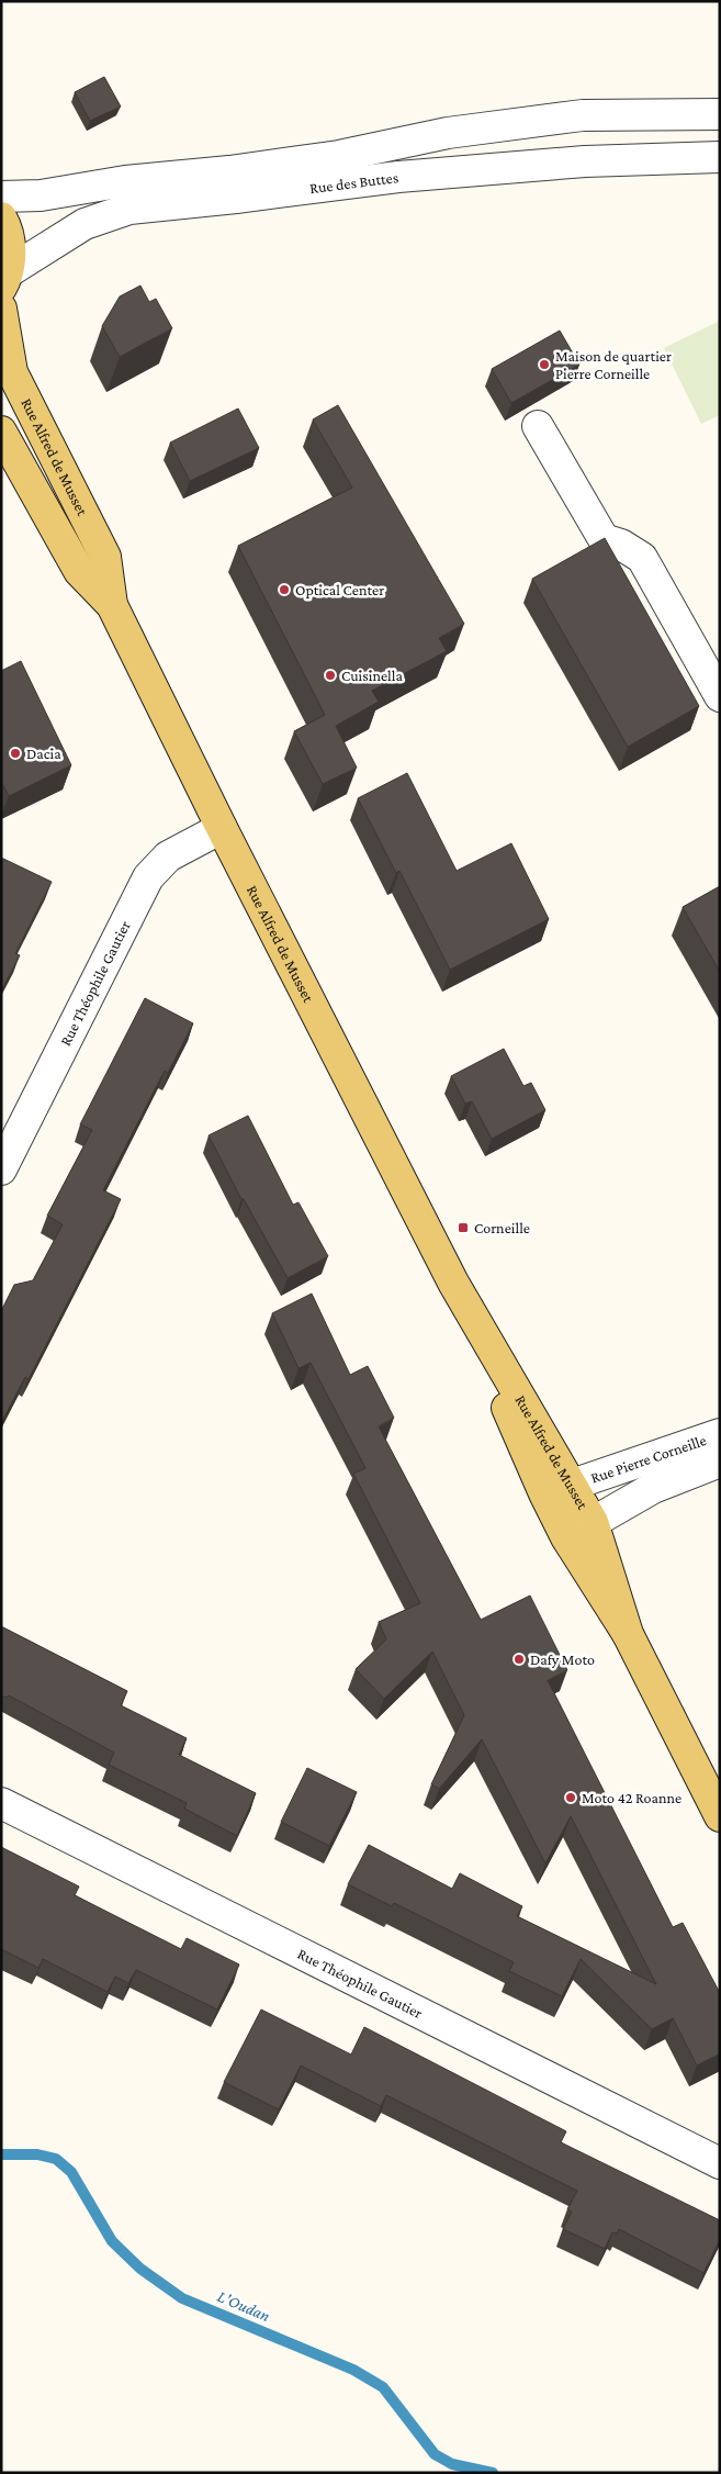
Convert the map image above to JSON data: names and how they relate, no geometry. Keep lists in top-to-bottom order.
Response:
{
  "streets": {
    "main road": ["Rue Alfred de Musset"],
    "street": ["Rue des Buttes", "Rue Théophile Gautier", "Rue Pierre Corneille"]
  },
  "crossings": [
    ["Rue Alfred de Musset", "Rue Théophile Gautier"],
    ["Rue Alfred de Musset", "Rue Pierre Corneille"]
  ],
  "water": ["L'Oudan"],
  "places": {
    "other": [
      "Maison de quartier Pierre Corneille",
      "Optical Center",
      "Cuisinella",
      "Dacia",
      "Dafy Moto",
      "Moto 42 Roanne"
    ],
    "transit": ["Corneille"]
  }
}
